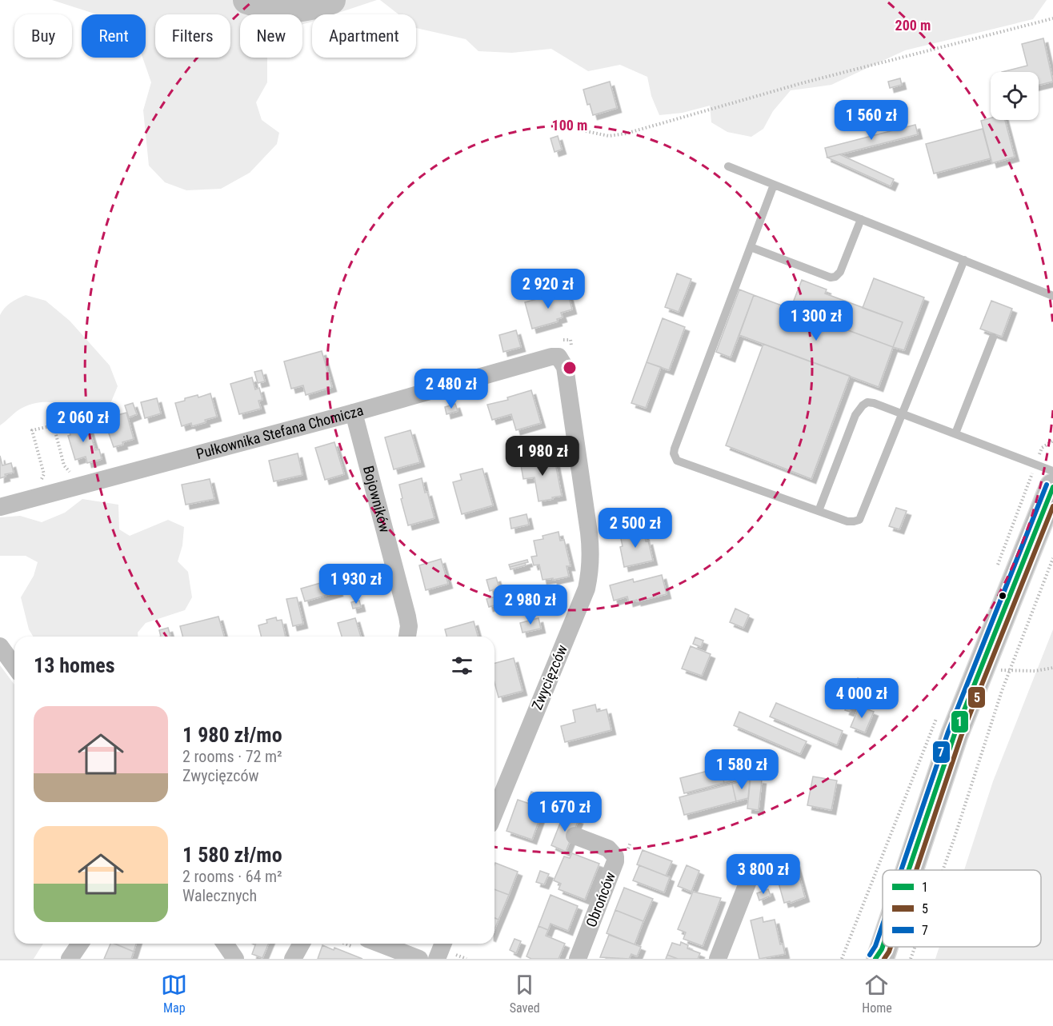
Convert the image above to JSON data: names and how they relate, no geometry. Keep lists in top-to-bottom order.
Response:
{
  "streets": {
    "street": [
      "Pułkownika Stefana Chomicza",
      "Bojowników",
      "Zwycięzców",
      "Obrońców"
    ]
  },
  "crossings": [
    ["Pułkownika Stefana Chomicza", "Bojowników"],
    ["Pułkownika Stefana Chomicza", "Zwycięzców"]
  ],
  "lines": ["transit line 7", "transit line 1", "transit line 5"],
  "legend": ["1", "5", "7"],
  "page": {
    "chip": [
      "Buy",
      "Rent",
      "Filters",
      "New",
      "Apartment"
    ],
    "price": [
      "1 560 zł",
      "2 920 zł",
      "1 300 zł",
      "2 480 zł",
      "2 060 zł",
      "1 980 zł",
      "2 500 zł",
      "1 930 zł",
      "2 980 zł",
      "4 000 zł",
      "1 580 zł",
      "1 670 zł",
      "3 800 zł"
    ],
    "heading": "13 homes",
    "list": [
      {
        "name": "1 980 zł/mo",
        "note": "2 rooms · 72 m² · Zwycięzców"
      },
      {
        "name": "1 580 zł/mo",
        "note": "2 rooms · 64 m² · Walecznych"
      }
    ],
    "tabs": ["Map", "Saved", "Home"]
  },
  "rings": ["200 m", "100 m"]
}
